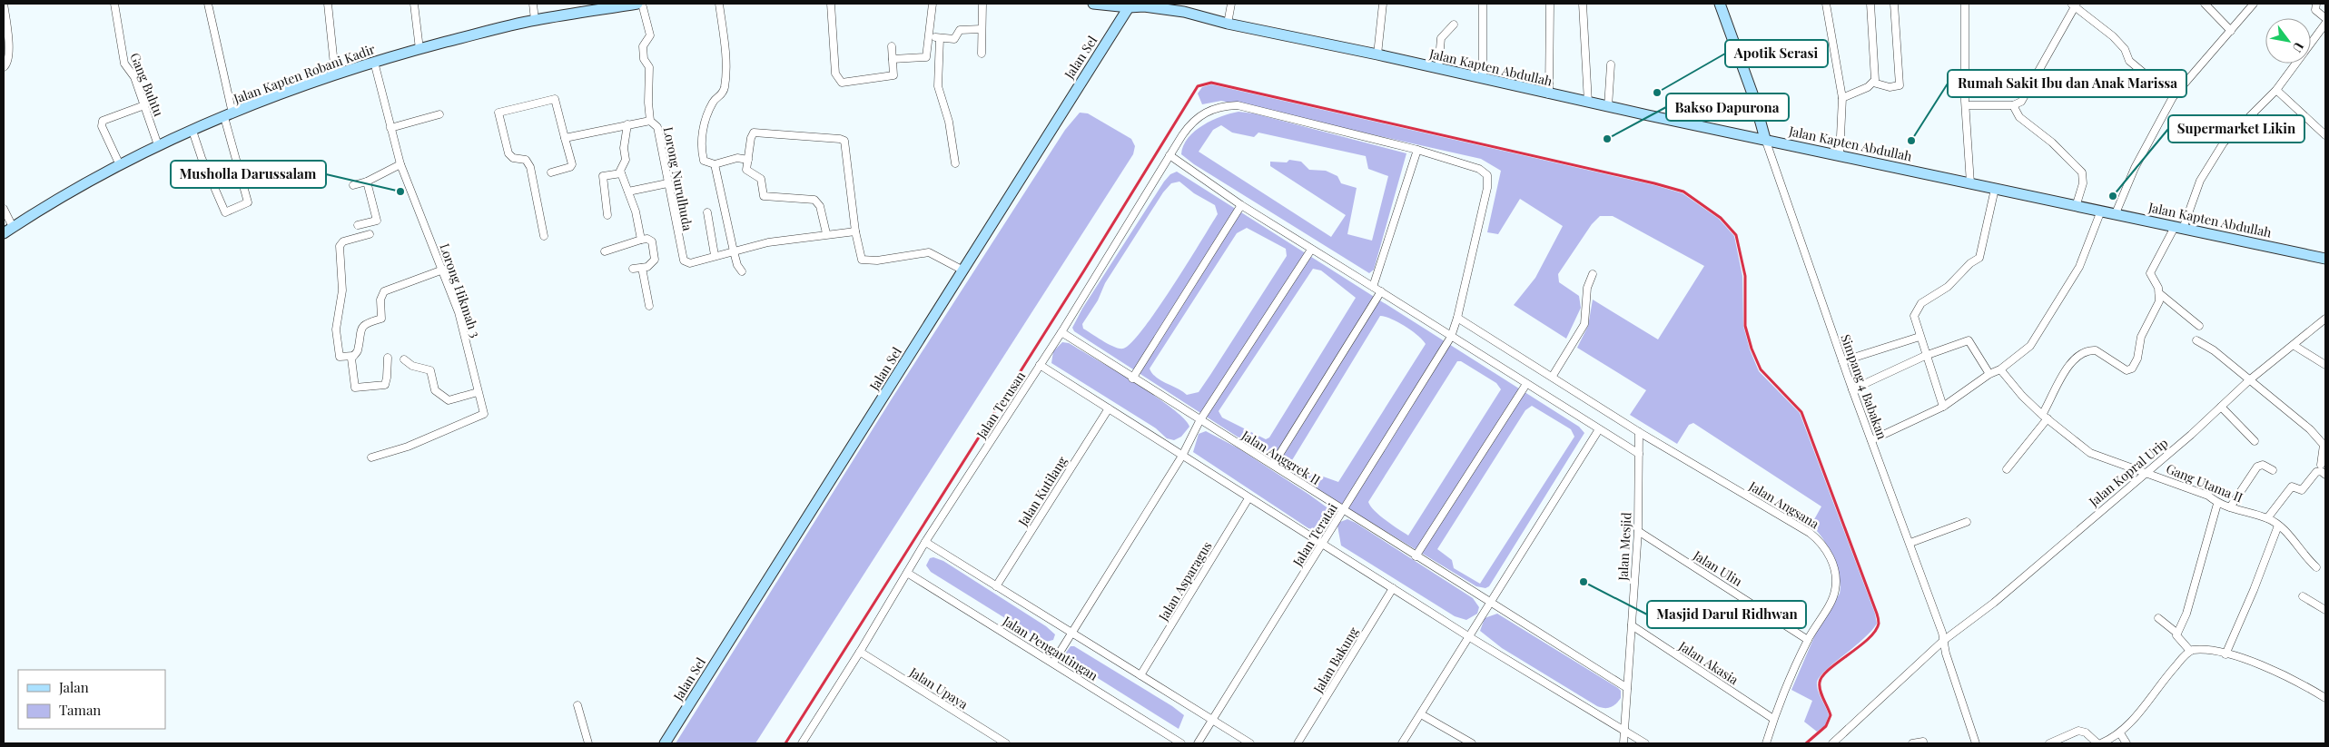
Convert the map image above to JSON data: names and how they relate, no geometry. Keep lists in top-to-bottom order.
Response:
{
  "streets": {
    "main road": ["Jalan Sel", "Jalan Kapten Abdullah", "Jalan Kapten Robani Kadir"],
    "street": [
      "Gang Buhtu",
      "Lorong Nurulhuda",
      "Lorong Hikmah 3",
      "Simpang 4 Babakan",
      "Jalan Terusan",
      "Jalan Anggrek II",
      "Jalan Kopral Urip",
      "Gang Utama II",
      "Jalan Kutilang",
      "Jalan Angsana",
      "Jalan Teratai",
      "Jalan Mesjid",
      "Jalan Ulin",
      "Jalan Asparagus",
      "Jalan Pengantingan",
      "Jalan Bakung",
      "Jalan Akasia",
      "Jalan Upaya"
    ]
  },
  "crossings": [
    ["Jalan Sel", "Jalan Kapten Abdullah"],
    ["Jalan Kapten Abdullah", "Simpang 4 Babakan"],
    ["Jalan Kapten Robani Kadir", "Gang Buhtu"],
    ["Jalan Kapten Robani Kadir", "Lorong Hikmah 3"],
    ["Simpang 4 Babakan", "Jalan Kopral Urip"],
    ["Jalan Terusan", "Jalan Anggrek II"],
    ["Jalan Terusan", "Jalan Teratai"],
    ["Jalan Terusan", "Jalan Pengantingan"],
    ["Jalan Terusan", "Jalan Upaya"],
    ["Jalan Anggrek II", "Jalan Teratai"],
    ["Jalan Anggrek II", "Jalan Mesjid"],
    ["Jalan Kopral Urip", "Gang Utama II"],
    ["Jalan Angsana", "Jalan Teratai"],
    ["Jalan Angsana", "Jalan Mesjid"],
    ["Jalan Angsana", "Jalan Ulin"],
    ["Jalan Angsana", "Jalan Akasia"],
    ["Jalan Mesjid", "Jalan Ulin"],
    ["Jalan Mesjid", "Jalan Akasia"]
  ],
  "places": [
    "Apotik Serasi",
    "Bakso Dapurona",
    "Rumah Sakit Ibu dan Anak Marissa",
    "Musholla Darussalam",
    "Supermarket Likin",
    "Masjid Darul Ridhwan"
  ],
  "legend": ["Jalan", "Taman"],
  "north": "bottom right"
}
